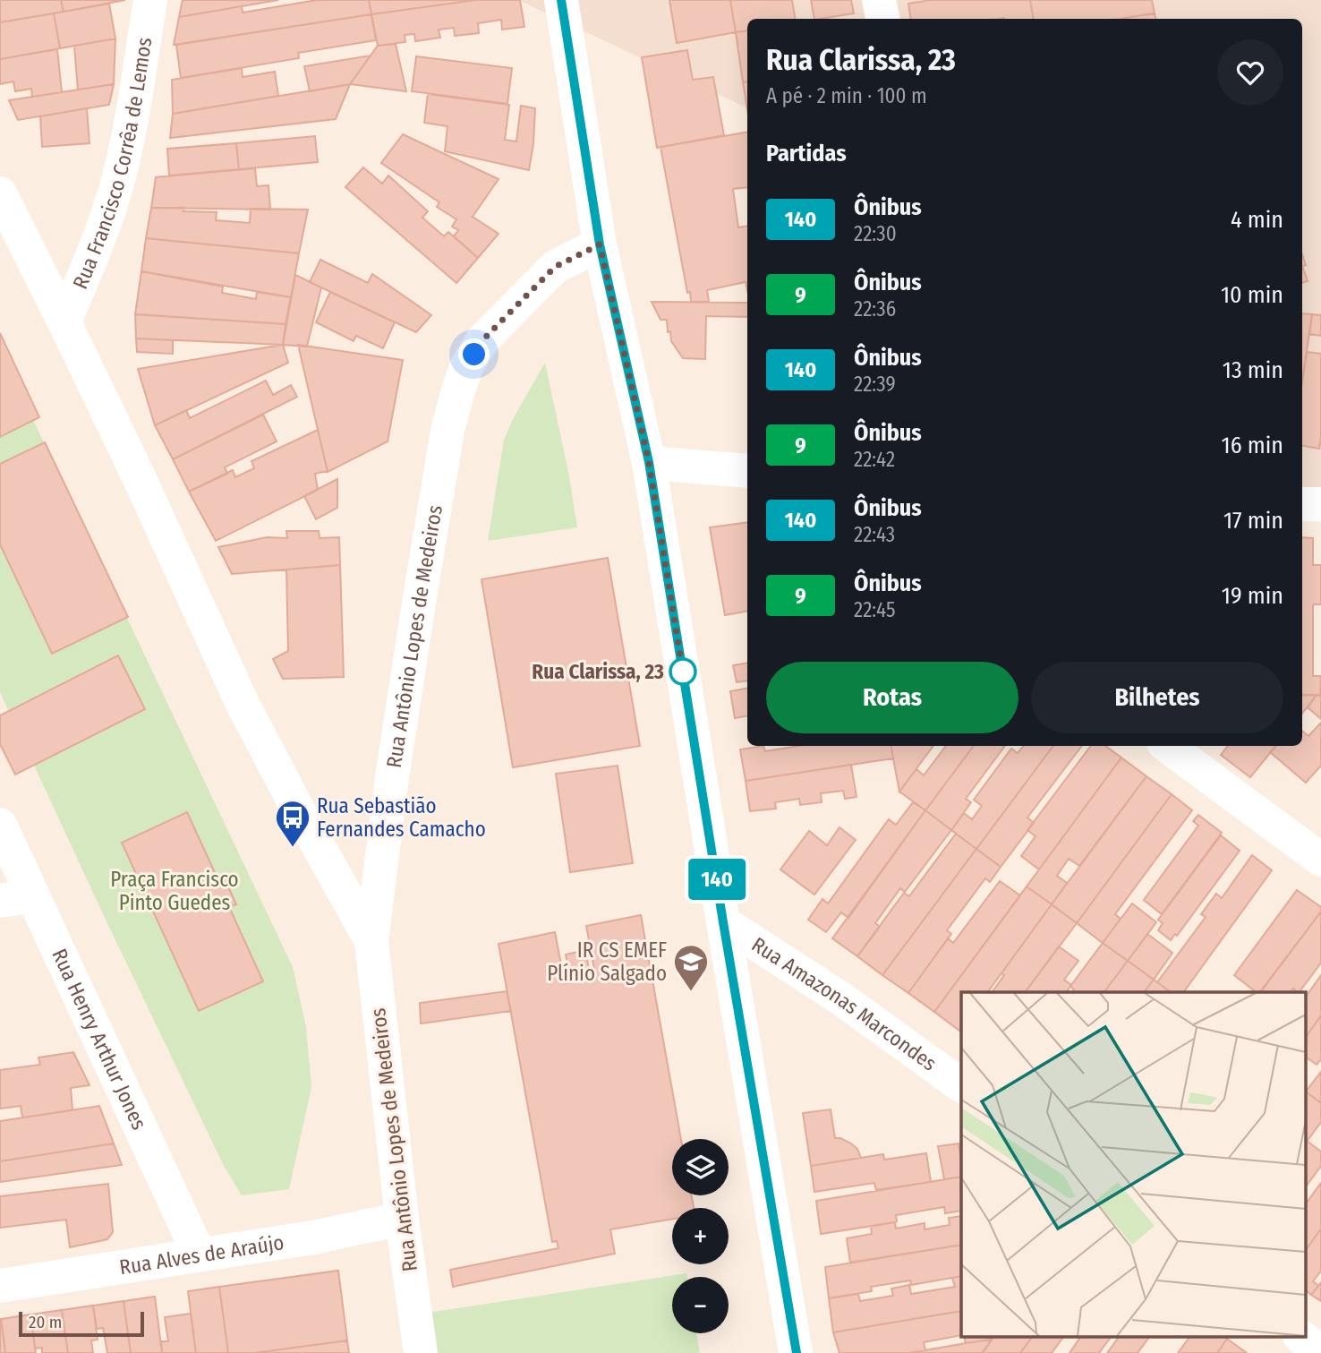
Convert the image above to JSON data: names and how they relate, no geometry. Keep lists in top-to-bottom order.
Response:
{
  "streets": {
    "street": [
      "Rua Francisco Corrêa de Lemos",
      "Rua Antônio Lopes de Medeiros",
      "Rua Amazonas Marcondes",
      "Rua Henry Arthur Jones",
      "Rua Alves de Araújo"
    ]
  },
  "crossings": [
    ["Rua Antônio Lopes de Medeiros", "Rua Alves de Araújo"],
    ["Rua Henry Arthur Jones", "Rua Alves de Araújo"]
  ],
  "parks": ["Praça Francisco Pinto Guedes"],
  "places": {
    "other": ["Rua Clarissa, 23"],
    "bus stop": ["Rua Sebastião Fernandes Camacho"],
    "school or university": ["IR CS EMEF Plínio Salgado"]
  },
  "lines": ["bus line 140"],
  "scale_bar": "20 m",
  "page": {
    "on_map": "140",
    "heading": [
      ["Rua Clarissa, 23", "A pé · 2 min · 100 m"],
      "Partidas"
    ],
    "list": [
      {
        "mark": "140",
        "name": "Ônibus",
        "note": "22:30",
        "value": "4 min"
      },
      {
        "mark": "9",
        "name": "Ônibus",
        "note": "22:36",
        "value": "10 min"
      },
      {
        "mark": "140",
        "name": "Ônibus",
        "note": "22:39",
        "value": "13 min"
      },
      {
        "mark": "9",
        "name": "Ônibus",
        "note": "22:42",
        "value": "16 min"
      },
      {
        "mark": "140",
        "name": "Ônibus",
        "note": "22:43",
        "value": "17 min"
      },
      {
        "mark": "9",
        "name": "Ônibus",
        "note": "22:45",
        "value": "19 min"
      }
    ],
    "buttons": ["Rotas", "Bilhetes"],
    "map_buttons": ["+", "−"],
    "scale": "20 m"
  }
}
